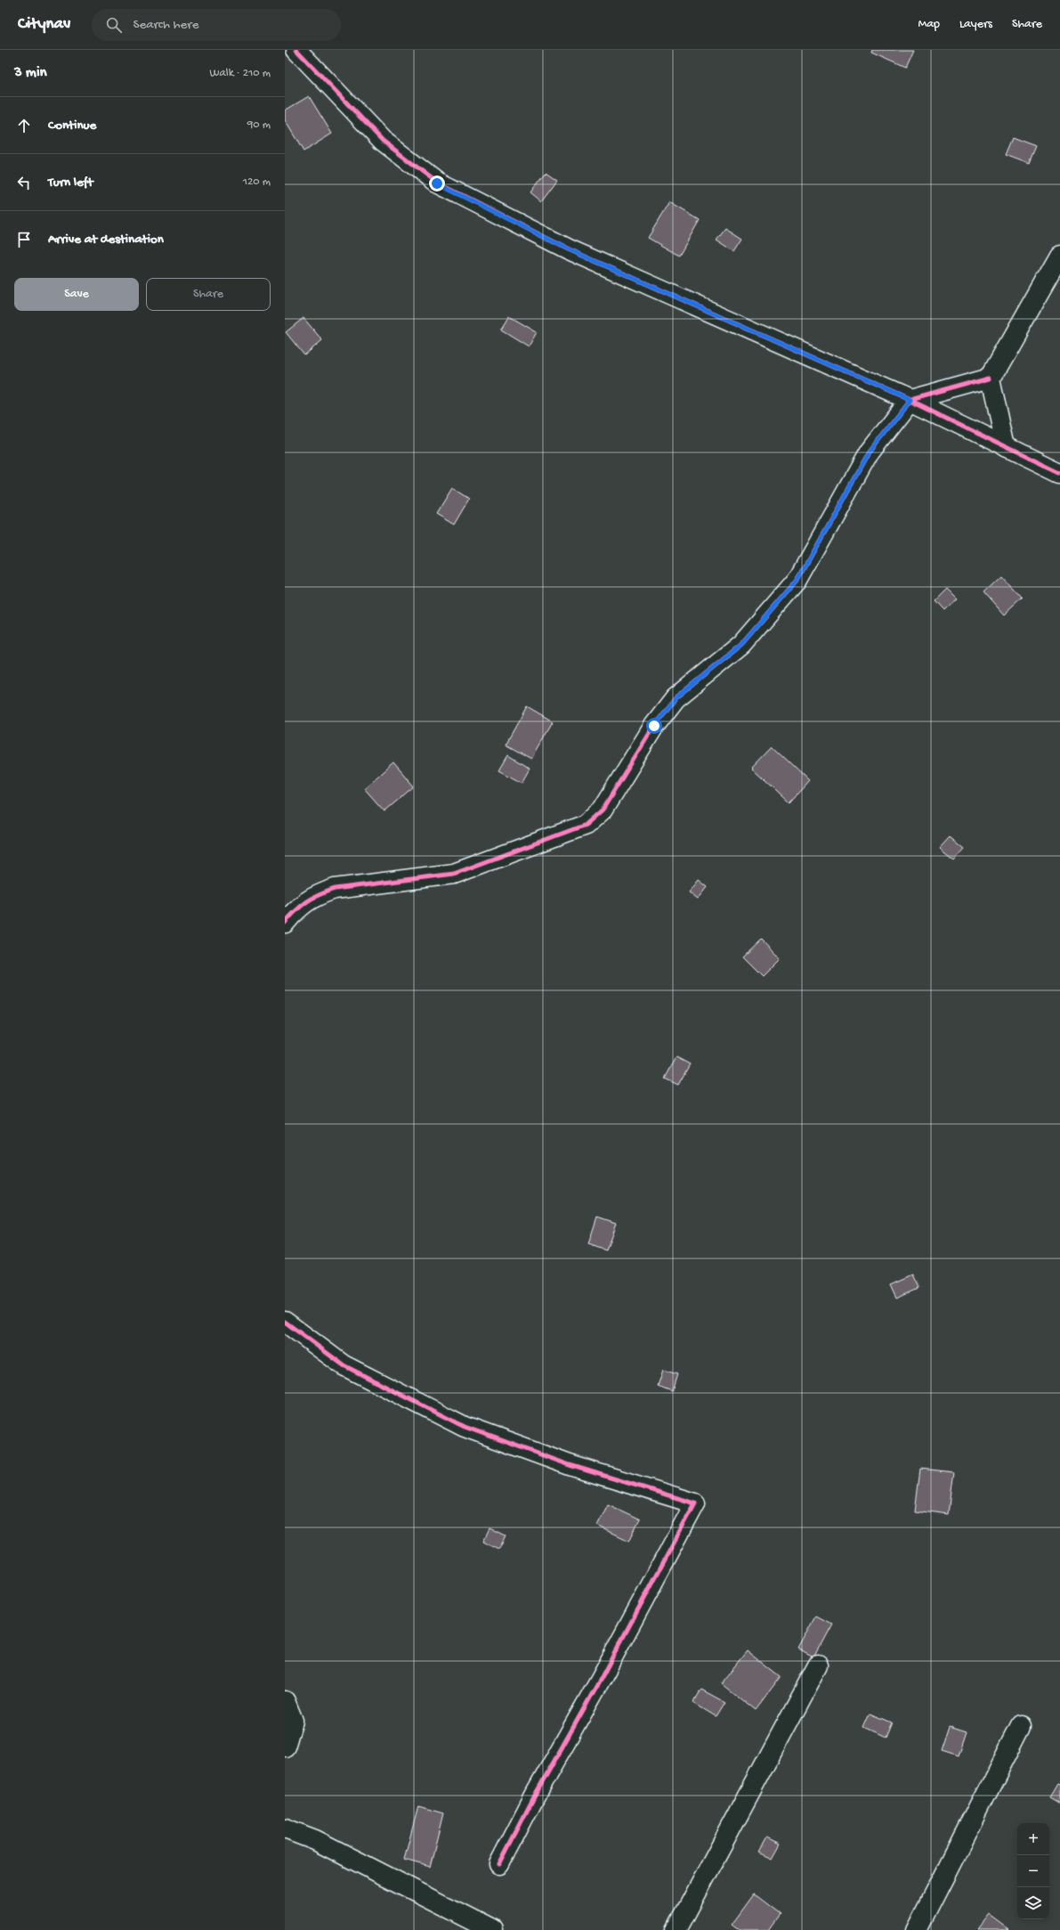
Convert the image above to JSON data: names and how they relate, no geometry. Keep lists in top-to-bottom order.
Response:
{
  "page": {
    "header": "Citynav",
    "search": "Search here",
    "nav": ["Map", "Layers", "Share"],
    "heading": ["3 min", "Walk · 210 m"],
    "list": [
      ["Continue", "90 m"],
      ["Turn left", "120 m"],
      "Arrive at destination"
    ],
    "buttons": ["Save", "Share"],
    "map_buttons": ["+", "−"]
  }
}
